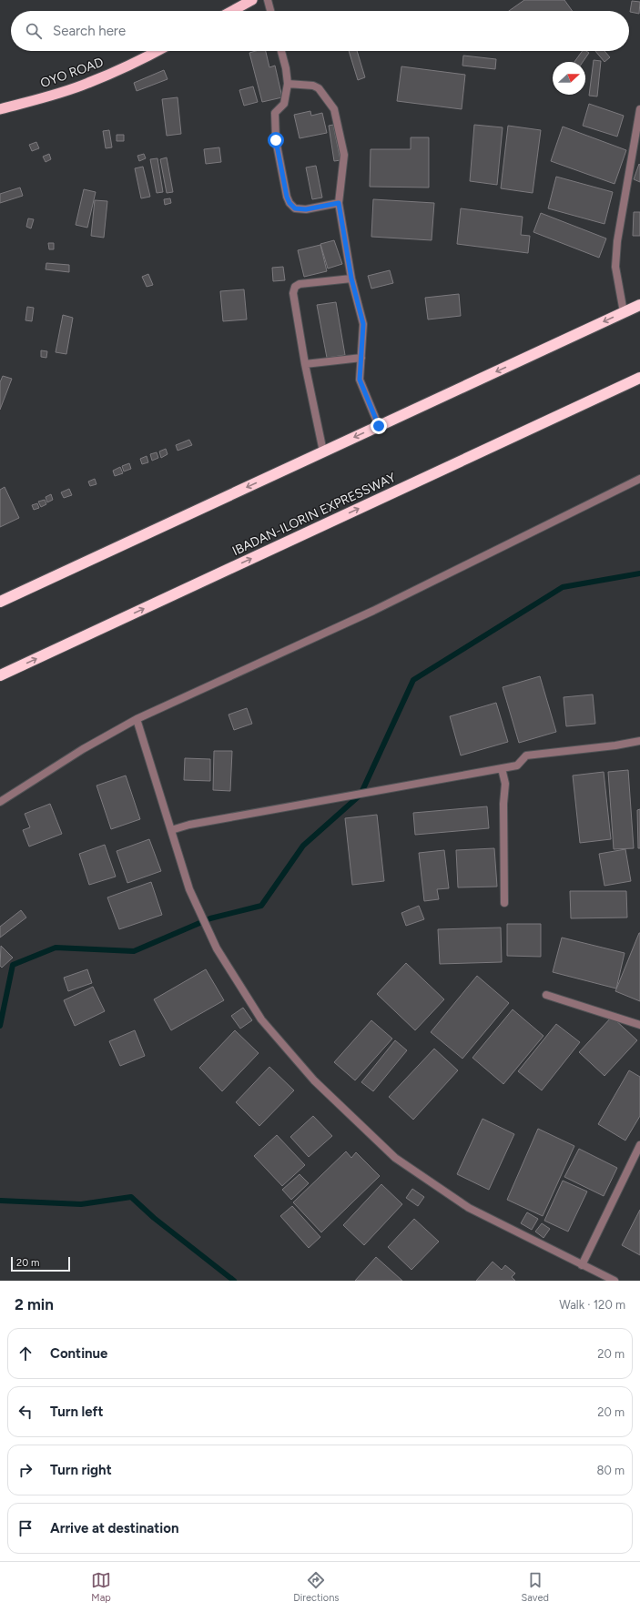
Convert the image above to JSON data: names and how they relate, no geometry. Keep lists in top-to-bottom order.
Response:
{
  "streets": {
    "highway": ["OYO ROAD", "IBADAN-ILORIN EXPRESSWAY"]
  },
  "scale_bar": "20 m",
  "north": "right",
  "page": {
    "search": "Search here",
    "scale": "20 m",
    "heading": ["2 min", "Walk · 120 m"],
    "list": [
      ["Continue", "20 m"],
      ["Turn left", "20 m"],
      ["Turn right", "80 m"],
      "Arrive at destination"
    ],
    "nav": ["Map", "Directions", "Saved"]
  }
}
